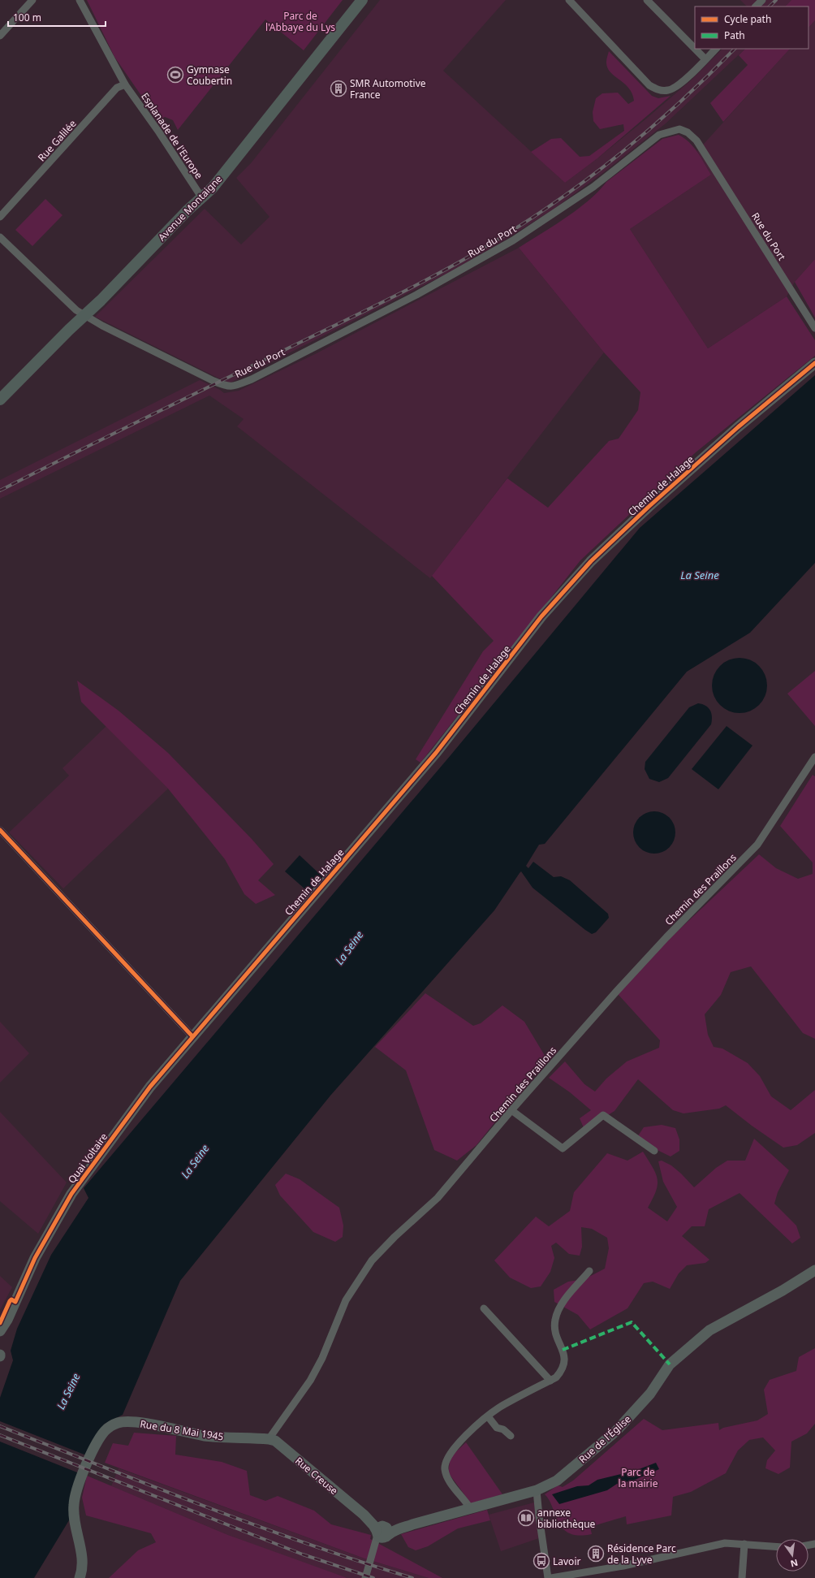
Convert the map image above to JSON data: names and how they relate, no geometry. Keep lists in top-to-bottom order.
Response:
{
  "streets": {
    "main road": ["Avenue Montaigne"],
    "street": [
      "Esplanade de l'Europe",
      "Rue Galilée",
      "Rue du Port",
      "Chemin de Halage",
      "Chemin des Praillons",
      "Quai Voltaire",
      "Rue du 8 Mai 1945",
      "Rue de l'Église",
      "Rue Creuse"
    ]
  },
  "crossings": [
    ["Esplanade de l'Europe", "Rue Galilée"],
    ["Esplanade de l'Europe", "Avenue Montaigne"],
    ["Avenue Montaigne", "Rue du Port"],
    ["Chemin de Halage", "Quai Voltaire"],
    ["Chemin des Praillons", "Rue du 8 Mai 1945"],
    ["Chemin des Praillons", "Rue Creuse"],
    ["Rue du 8 Mai 1945", "Rue Creuse"],
    ["Rue de l'Église", "Rue Creuse"]
  ],
  "water": ["La Seine"],
  "parks": ["Parc de l'Abbaye du Lys", "Parc de la mairie"],
  "places": {
    "sports": ["Gymnase Coubertin"],
    "building": ["SMR Automotive France", "Résidence Parc de la Lyve"],
    "library": ["annexe bibliothèque"],
    "bus stop": ["Lavoir"]
  },
  "legend": ["Cycle path", "Path"],
  "scale_bar": "100 m",
  "north": "bottom"
}
